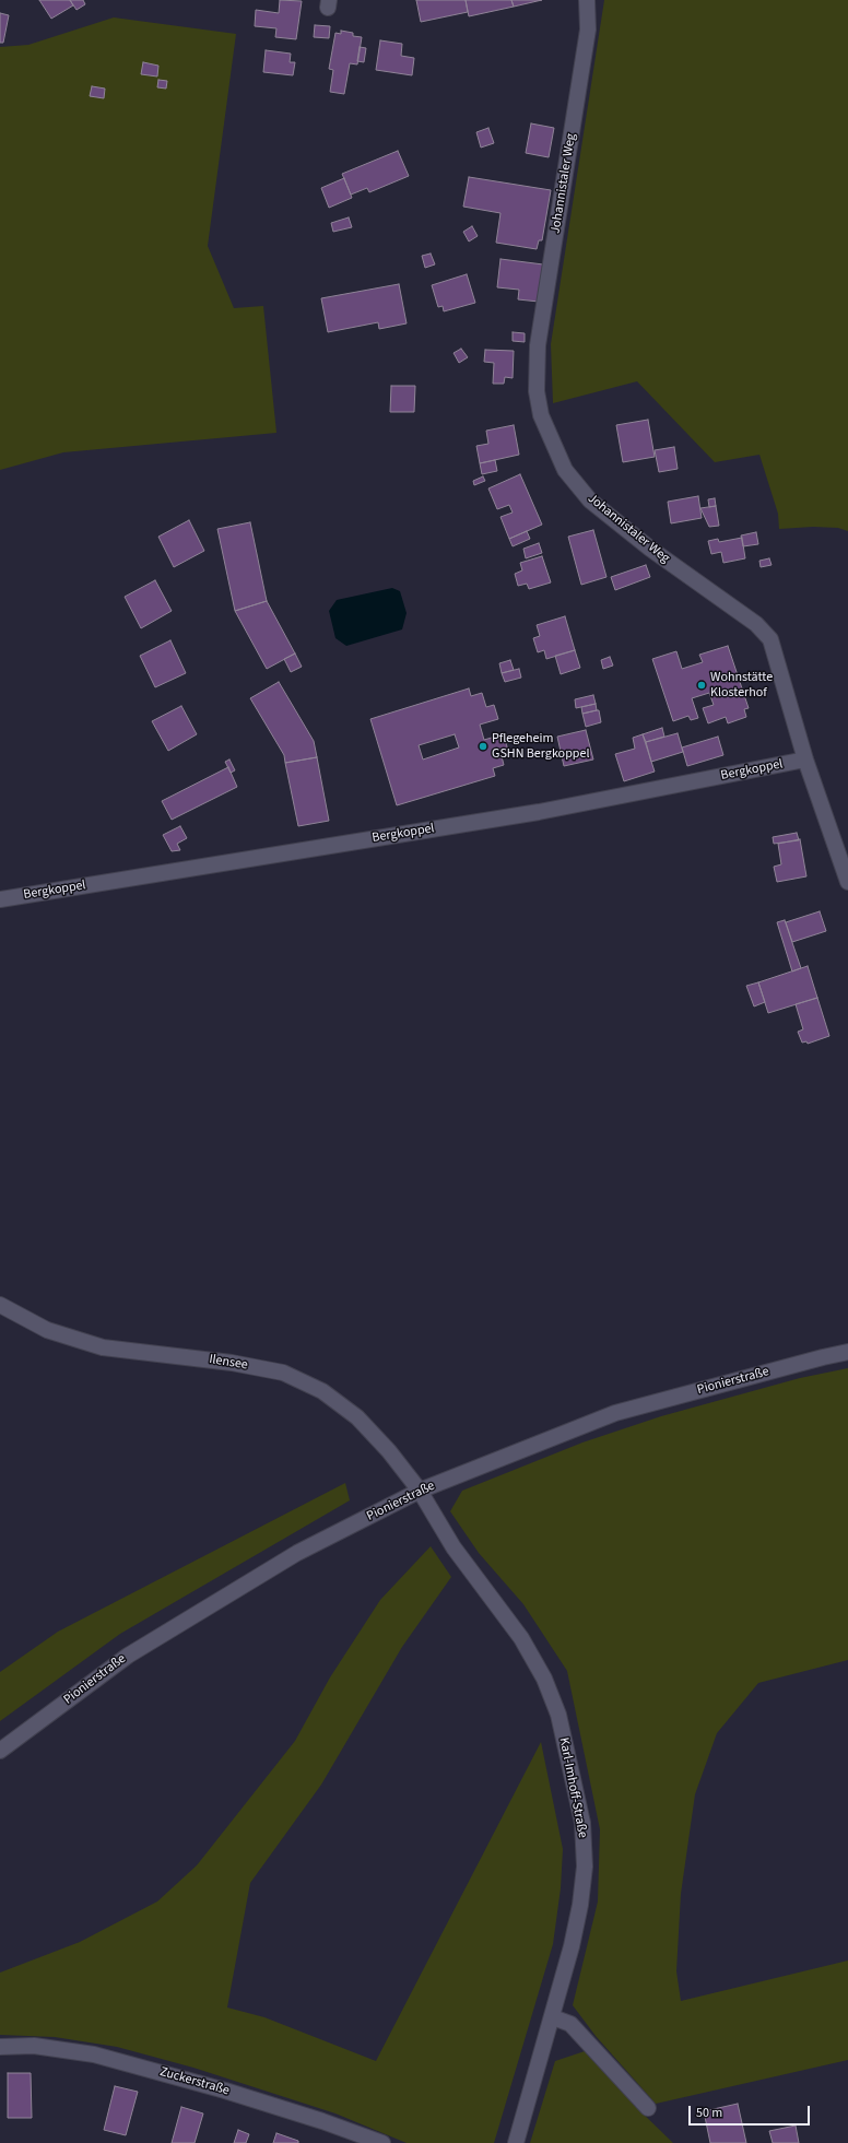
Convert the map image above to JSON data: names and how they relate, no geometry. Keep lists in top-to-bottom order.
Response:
{
  "streets": {
    "street": [
      "Johannistaler Weg",
      "Bergkoppel",
      "Ilensee",
      "Pionierstraße",
      "Karl-Imhoff-Straße",
      "Zuckerstraße"
    ]
  },
  "crossings": [
    ["Johannistaler Weg", "Bergkoppel"],
    ["Ilensee", "Pionierstraße"],
    ["Ilensee", "Karl-Imhoff-Straße"],
    ["Pionierstraße", "Karl-Imhoff-Straße"]
  ],
  "places": ["Wohnstätte Klosterhof", "Pflegeheim GSHN Bergkoppel"],
  "scale_bar": "50 m"
}
